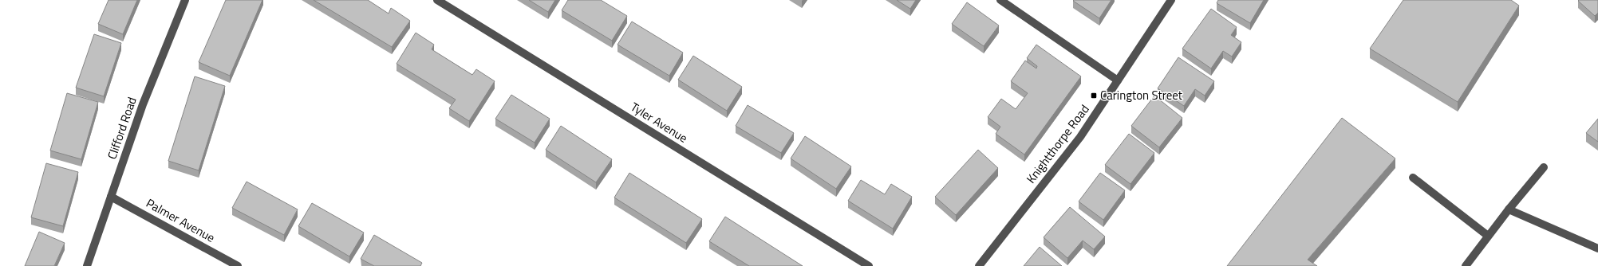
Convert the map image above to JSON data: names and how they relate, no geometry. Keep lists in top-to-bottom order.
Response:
{
  "streets": {
    "street": [
      "Tyler Avenue",
      "Clifford Road",
      "Knightthorpe Road",
      "Palmer Avenue"
    ]
  },
  "crossings": [
    ["Clifford Road", "Palmer Avenue"]
  ],
  "places": {
    "transit": ["Carington Street"]
  }
}
